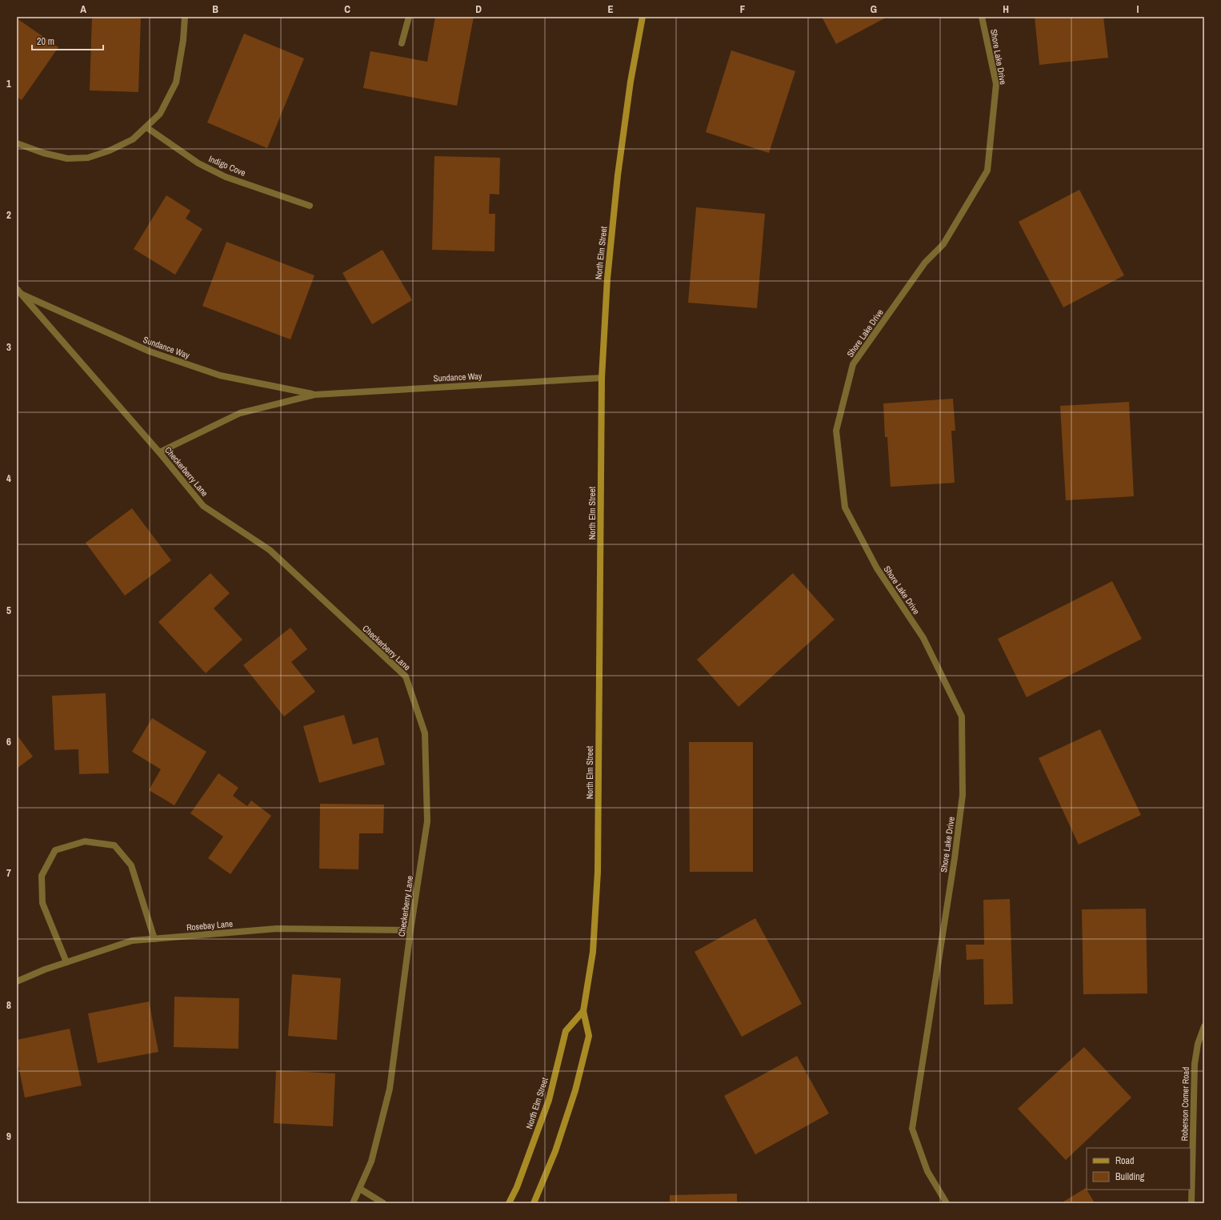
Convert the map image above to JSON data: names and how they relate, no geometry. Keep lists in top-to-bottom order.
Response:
{
  "streets": {
    "main road": ["North Elm Street"],
    "street": [
      "Shore Lake Drive",
      "Indigo Cove",
      "Sundance Way",
      "Checkerberry Lane",
      "Rosebay Lane",
      "Roberson Comer Road"
    ]
  },
  "crossings": [
    ["North Elm Street", "Sundance Way"],
    ["Sundance Way", "Checkerberry Lane"],
    ["Checkerberry Lane", "Rosebay Lane"]
  ],
  "legend": ["Road", "Building"],
  "scale_bar": "20 m",
  "grid": {
    "columns": [
      "A",
      "B",
      "C",
      "D",
      "E",
      "F",
      "G",
      "H",
      "I"
    ],
    "rows": [
      "1",
      "2",
      "3",
      "4",
      "5",
      "6",
      "7",
      "8",
      "9"
    ]
  }
}
